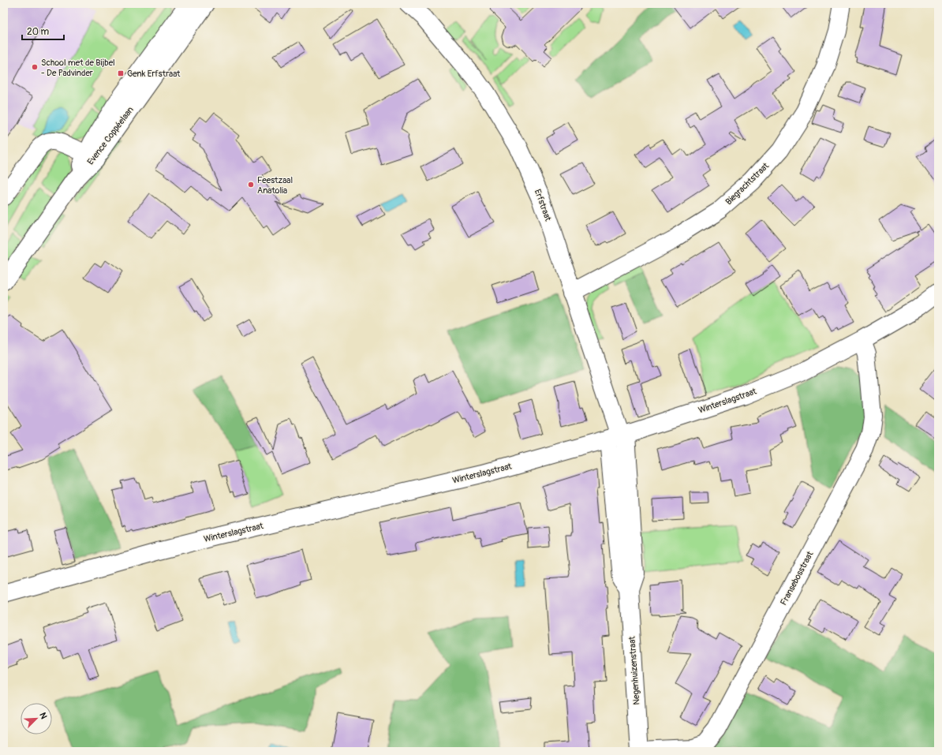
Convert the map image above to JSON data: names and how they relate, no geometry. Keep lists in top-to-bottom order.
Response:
{
  "streets": {
    "street": [
      "Evence Coppéelaan",
      "Biegrachtstraat",
      "Erfstraat",
      "Winterslagstraat",
      "Fransebosstraat",
      "Negenhuizenstraat"
    ]
  },
  "crossings": [
    ["Biegrachtstraat", "Erfstraat"],
    ["Erfstraat", "Winterslagstraat"],
    ["Erfstraat", "Negenhuizenstraat"],
    ["Winterslagstraat", "Fransebosstraat"],
    ["Winterslagstraat", "Negenhuizenstraat"],
    ["Fransebosstraat", "Negenhuizenstraat"]
  ],
  "places": {
    "other": ["School met de Bijbel - De Padvinder", "Feestzaal Anatolia"],
    "transit": ["Genk Erfstraat"]
  },
  "scale_bar": "20 m",
  "north": "top right"
}
